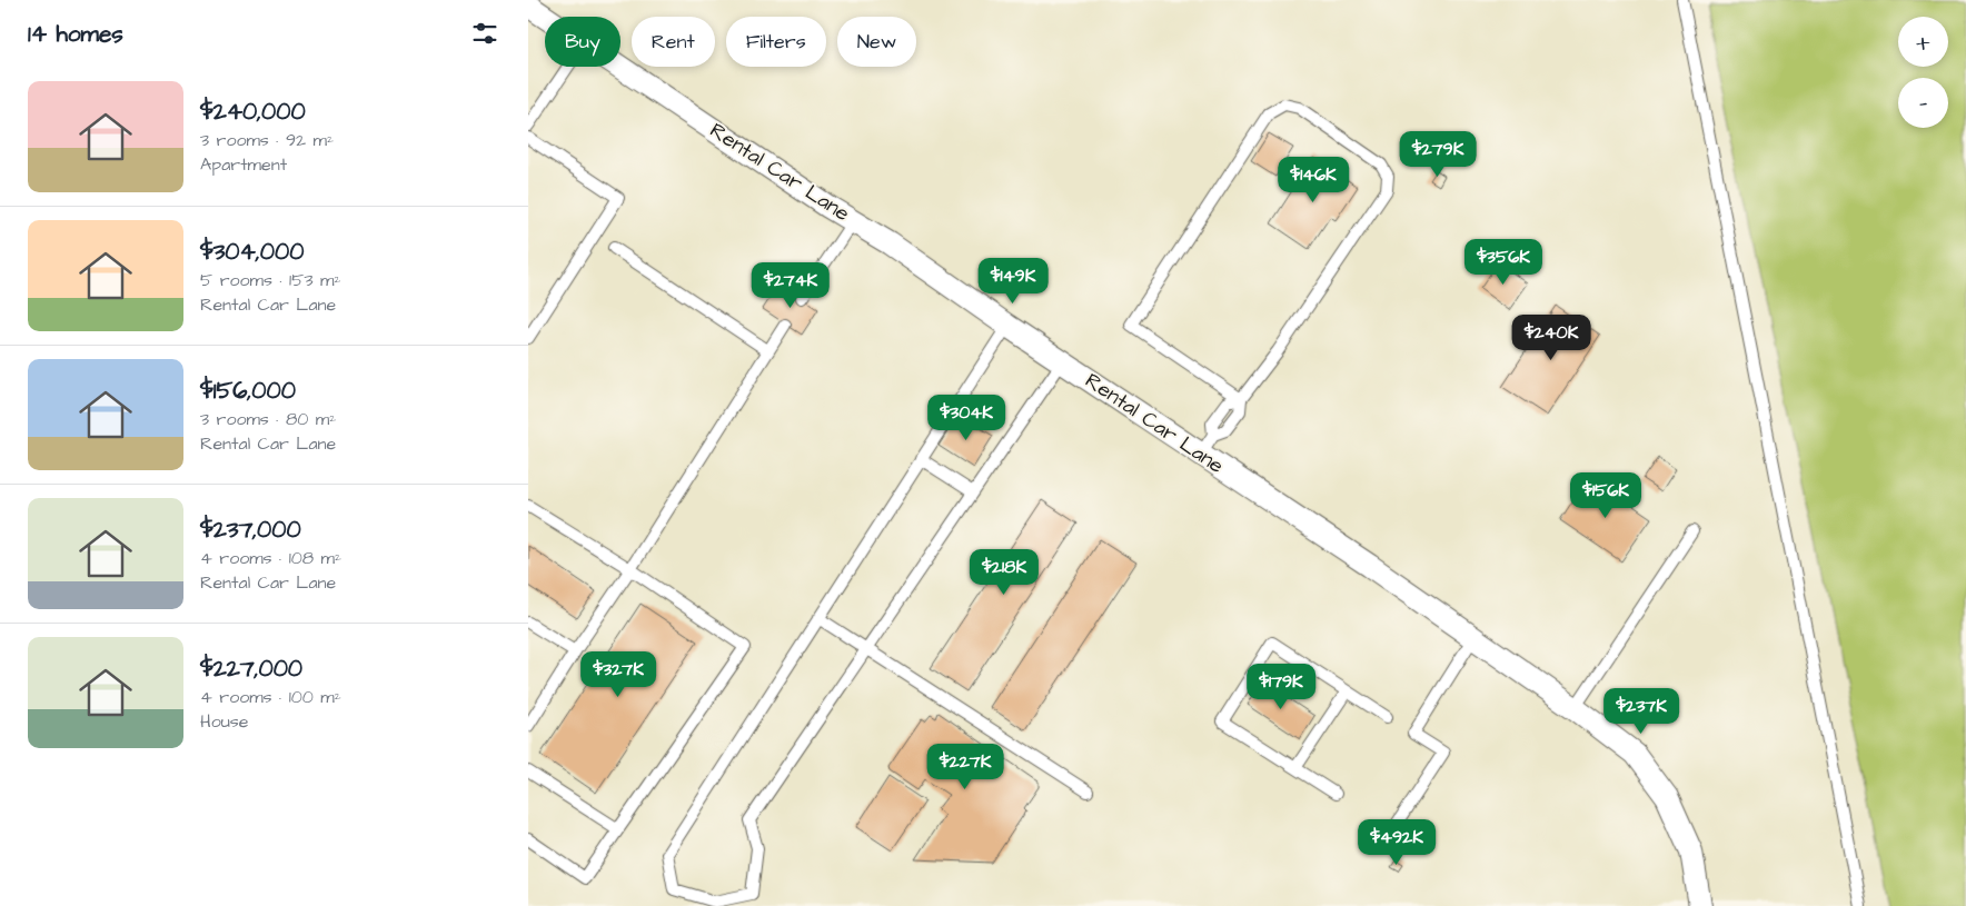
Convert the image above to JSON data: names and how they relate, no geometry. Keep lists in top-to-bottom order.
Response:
{
  "streets": {
    "street": ["Rental Car Lane"]
  },
  "page": {
    "heading": "14 homes",
    "map_buttons": ["+", "−"],
    "chip": [
      "Buy",
      "Rent",
      "Filters",
      "New"
    ],
    "list": [
      {
        "name": "$240,000",
        "note": "3 rooms · 92 m² · Apartment"
      },
      {
        "name": "$304,000",
        "note": "5 rooms · 153 m² · Rental Car Lane"
      },
      {
        "name": "$156,000",
        "note": "3 rooms · 80 m² · Rental Car Lane"
      },
      {
        "name": "$237,000",
        "note": "4 rooms · 108 m² · Rental Car Lane"
      },
      {
        "name": "$227,000",
        "note": "4 rooms · 100 m² · House"
      }
    ],
    "price": [
      "$279K",
      "$146K",
      "$356K",
      "$149K",
      "$274K",
      "$240K",
      "$304K",
      "$156K",
      "$218K",
      "$327K",
      "$179K",
      "$237K",
      "$227K",
      "$492K"
    ]
  }
}
